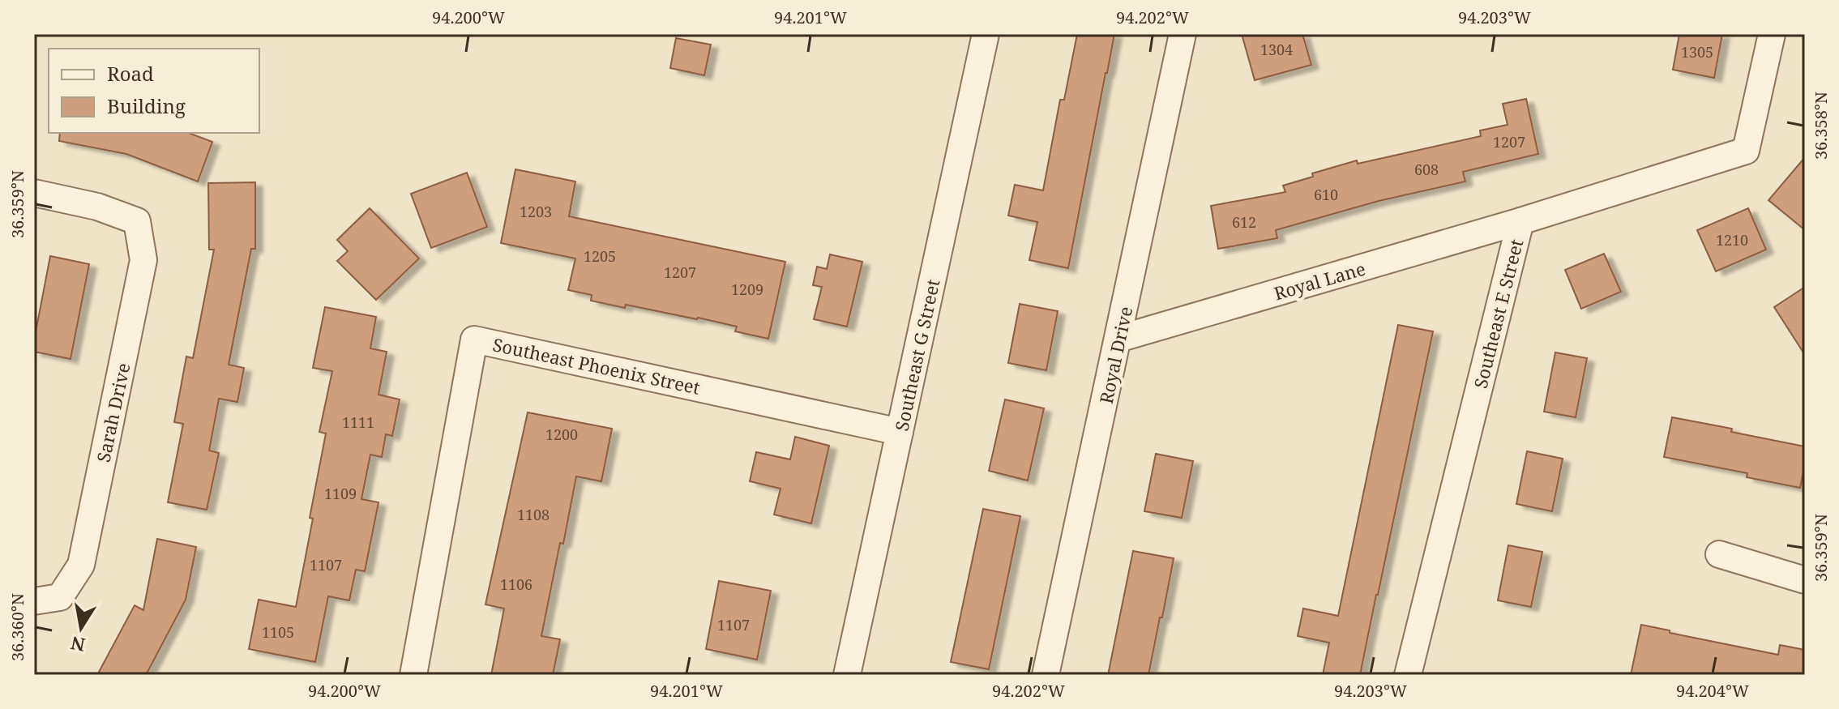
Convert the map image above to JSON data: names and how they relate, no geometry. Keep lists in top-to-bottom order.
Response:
{
  "streets": {
    "street": [
      "Royal Lane",
      "Southeast E Street",
      "Southeast G Street",
      "Royal Drive",
      "Southeast Phoenix Street",
      "Sarah Drive"
    ]
  },
  "crossings": [
    ["Royal Lane", "Southeast E Street"],
    ["Royal Lane", "Royal Drive"],
    ["Southeast G Street", "Southeast Phoenix Street"]
  ],
  "house_numbers": [
    "1304",
    "1305",
    "1207",
    "608",
    "610",
    "1203",
    "612",
    "1210",
    "1205",
    "1207",
    "1209",
    "1111",
    "1200",
    "1109",
    "1108",
    "1107",
    "1106",
    "1107",
    "1105"
  ],
  "legend": ["Road", "Building"],
  "north": "bottom",
  "coordinates": [
    "94.200°W",
    "94.201°W",
    "94.202°W",
    "94.203°W",
    "36.358°N",
    "36.359°N",
    "36.360°N",
    "94.204°W"
  ]
}
